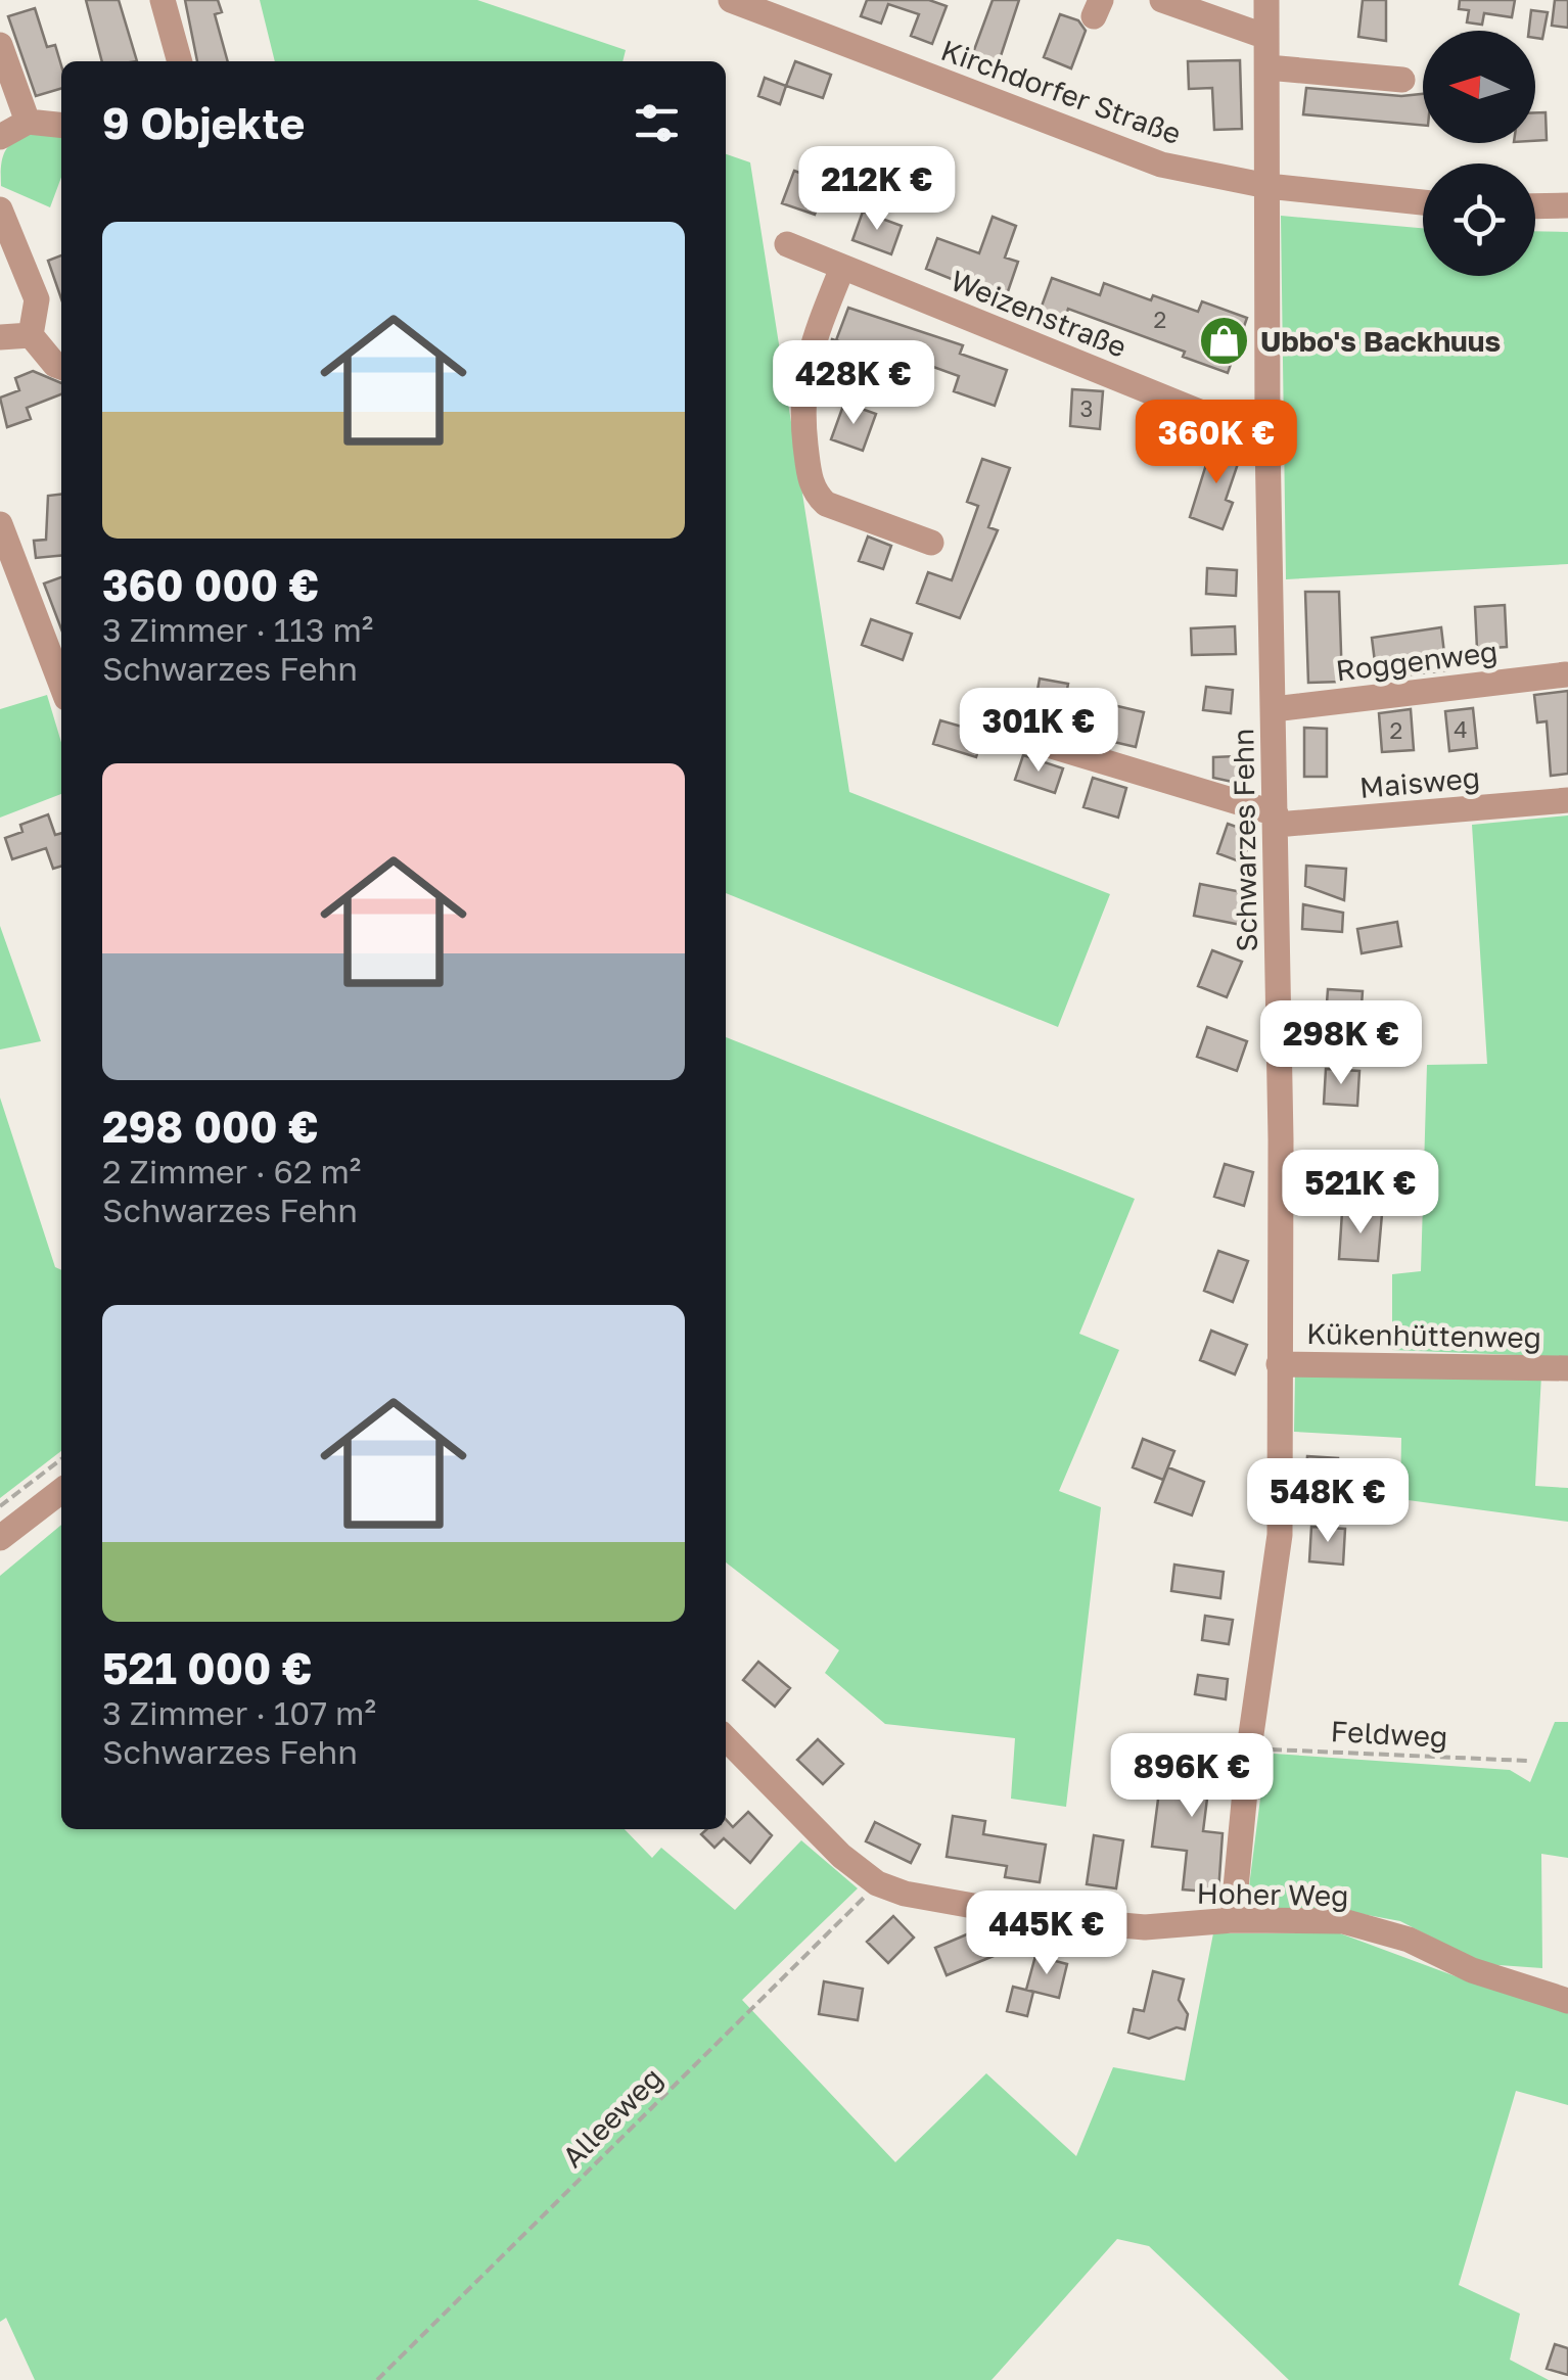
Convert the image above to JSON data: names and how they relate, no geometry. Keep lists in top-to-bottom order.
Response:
{
  "streets": {
    "street": [
      "Kirchdorfer Straße",
      "Weizenstraße",
      "Roggenweg",
      "Maisweg",
      "Schwarzes Fehn",
      "Kükenhüttenweg",
      "Hoher Weg"
    ],
    "path": ["Feldweg", "Alleeweg"]
  },
  "crossings": [
    ["Kirchdorfer Straße", "Schwarzes Fehn"],
    ["Weizenstraße", "Schwarzes Fehn"],
    ["Roggenweg", "Schwarzes Fehn"],
    ["Maisweg", "Schwarzes Fehn"],
    ["Schwarzes Fehn", "Kükenhüttenweg"],
    ["Schwarzes Fehn", "Feldweg"],
    ["Schwarzes Fehn", "Hoher Weg"],
    ["Hoher Weg", "Alleeweg"]
  ],
  "places": {
    "shop": ["Ubbo's Backhuus"]
  },
  "house_numbers": [
    "2",
    "3",
    "4",
    "2"
  ],
  "north": "left",
  "page": {
    "heading": "9 Objekte",
    "price": [
      "212K €",
      "428K €",
      "360K €",
      "301K €",
      "298K €",
      "521K €",
      "548K €",
      "896K €",
      "445K €"
    ],
    "list": [
      {
        "name": "360 000 €",
        "note": "3 Zimmer · 113 m² · Schwarzes Fehn"
      },
      {
        "name": "298 000 €",
        "note": "2 Zimmer · 62 m² · Schwarzes Fehn"
      },
      {
        "name": "521 000 €",
        "note": "3 Zimmer · 107 m² · Schwarzes Fehn"
      }
    ]
  }
}
